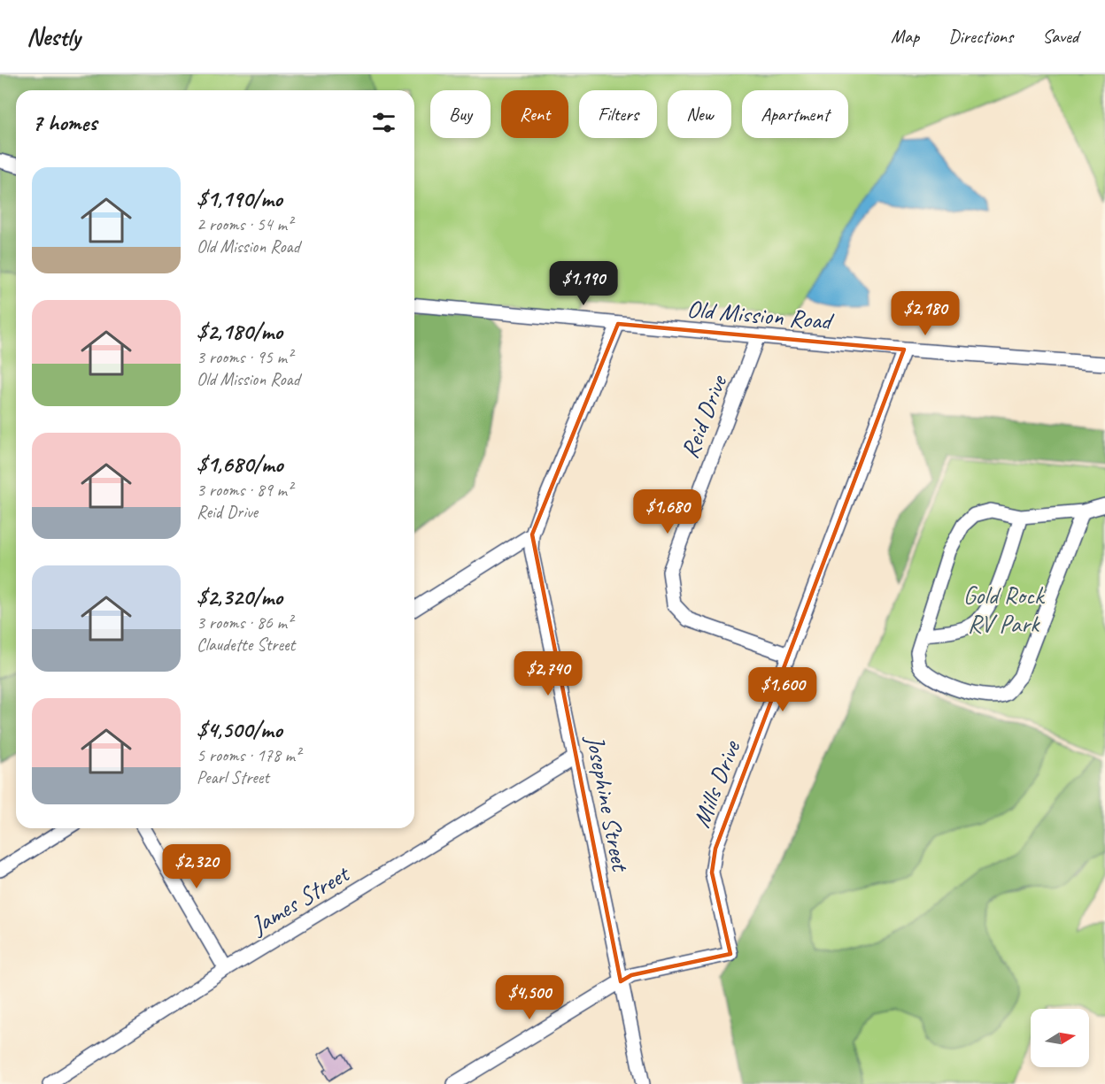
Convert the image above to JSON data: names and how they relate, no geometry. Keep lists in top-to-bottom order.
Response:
{
  "streets": {
    "street": [
      "Old Mission Road",
      "Reid Drive",
      "Mills Drive",
      "Josephine Street",
      "James Street"
    ]
  },
  "crossings": [
    ["Old Mission Road", "Reid Drive"],
    ["Old Mission Road", "Mills Drive"],
    ["Old Mission Road", "Josephine Street"],
    ["Reid Drive", "Mills Drive"],
    ["Mills Drive", "Josephine Street"],
    ["Josephine Street", "James Street"]
  ],
  "parks": ["Gold Rock RV Park"],
  "north": "right",
  "page": {
    "header": "Nestly",
    "nav": ["Map", "Directions", "Saved"],
    "chip": [
      "Buy",
      "Rent",
      "Filters",
      "New",
      "Apartment"
    ],
    "heading": "7 homes",
    "list": [
      {
        "name": "$1,190/mo",
        "note": "2 rooms · 54 m² · Old Mission Road"
      },
      {
        "name": "$2,180/mo",
        "note": "3 rooms · 95 m² · Old Mission Road"
      },
      {
        "name": "$1,680/mo",
        "note": "3 rooms · 89 m² · Reid Drive"
      },
      {
        "name": "$2,320/mo",
        "note": "3 rooms · 86 m² · Claudette Street"
      },
      {
        "name": "$4,500/mo",
        "note": "5 rooms · 178 m² · Pearl Street"
      }
    ],
    "price": [
      "$1,190",
      "$2,180",
      "$1,680",
      "$2,740",
      "$1,600",
      "$2,320",
      "$4,500"
    ]
  }
}
